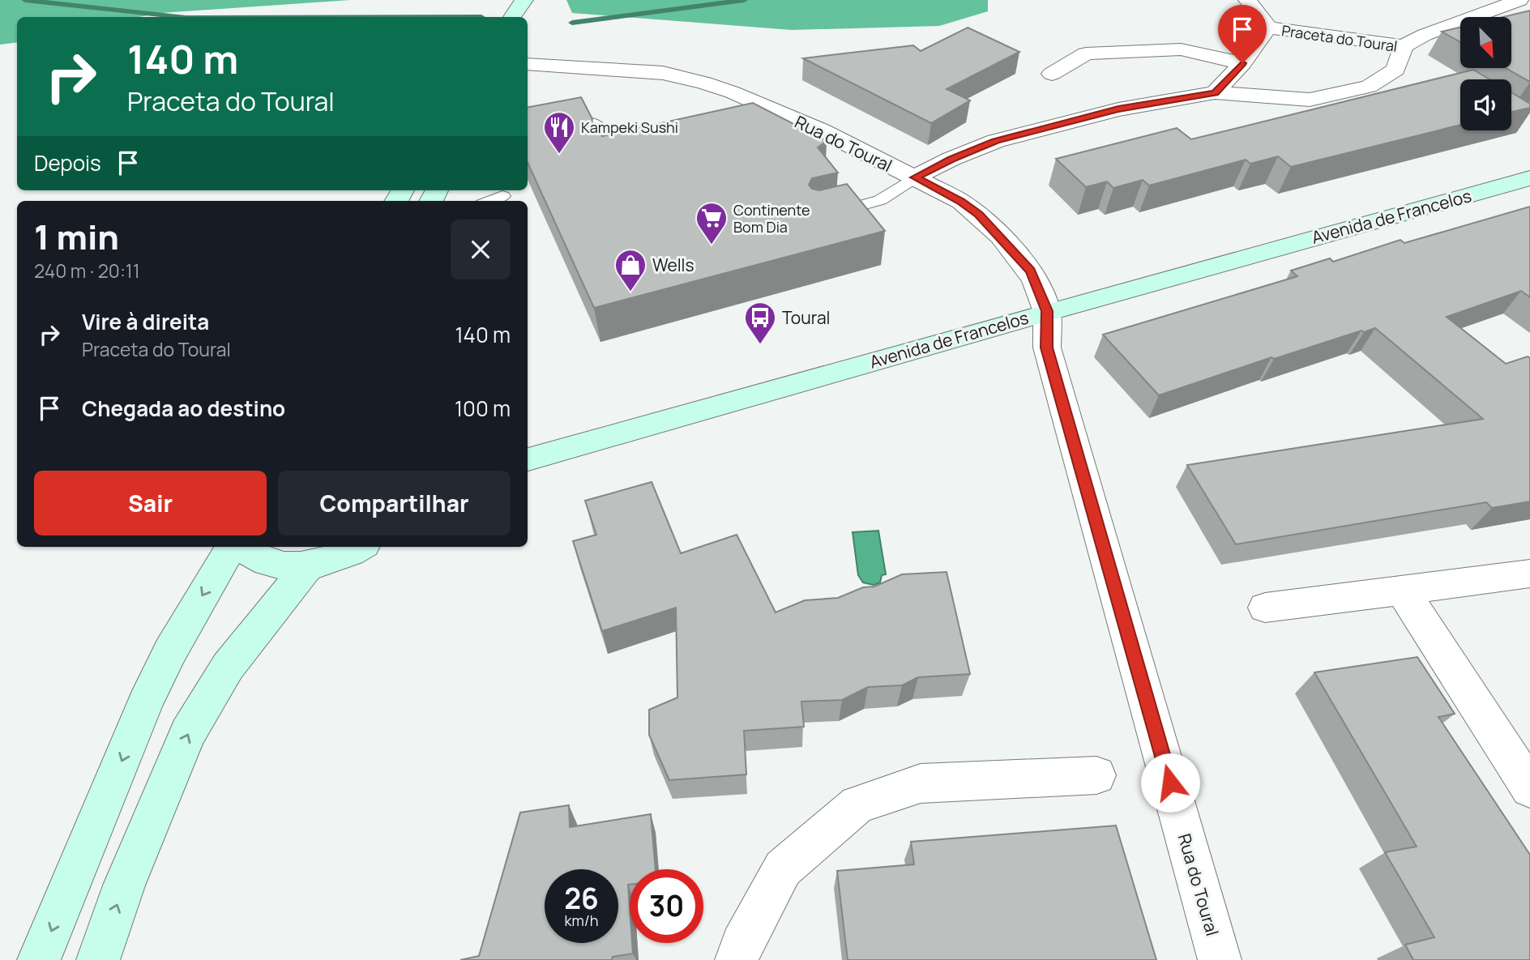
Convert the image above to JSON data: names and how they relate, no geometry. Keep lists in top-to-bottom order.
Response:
{
  "streets": {
    "main road": ["Avenida de Francelos"],
    "street": ["Praceta do Toural", "Rua do Toural"]
  },
  "crossings": [
    ["Praceta do Toural", "Rua do Toural"],
    ["Rua do Toural", "Avenida de Francelos"]
  ],
  "places": {
    "restaurant": ["Kampeki Sushi"],
    "supermarket": ["Continente Bom Dia"],
    "shop": ["Wells"],
    "bus stop": ["Toural"]
  },
  "north": "bottom right",
  "page": {
    "turn": ["140 m", "Praceta do Toural"],
    "then": "Depois",
    "heading": ["1 min", "240 m · 20:11"],
    "list": [
      {
        "name": "Vire à direita",
        "note": "Praceta do Toural",
        "value": "140 m"
      },
      {
        "name": "Chegada ao destino",
        "value": "100 m"
      }
    ],
    "buttons": ["Sair", "Compartilhar"],
    "speed": "26 km/h",
    "limit": "30"
  }
}
